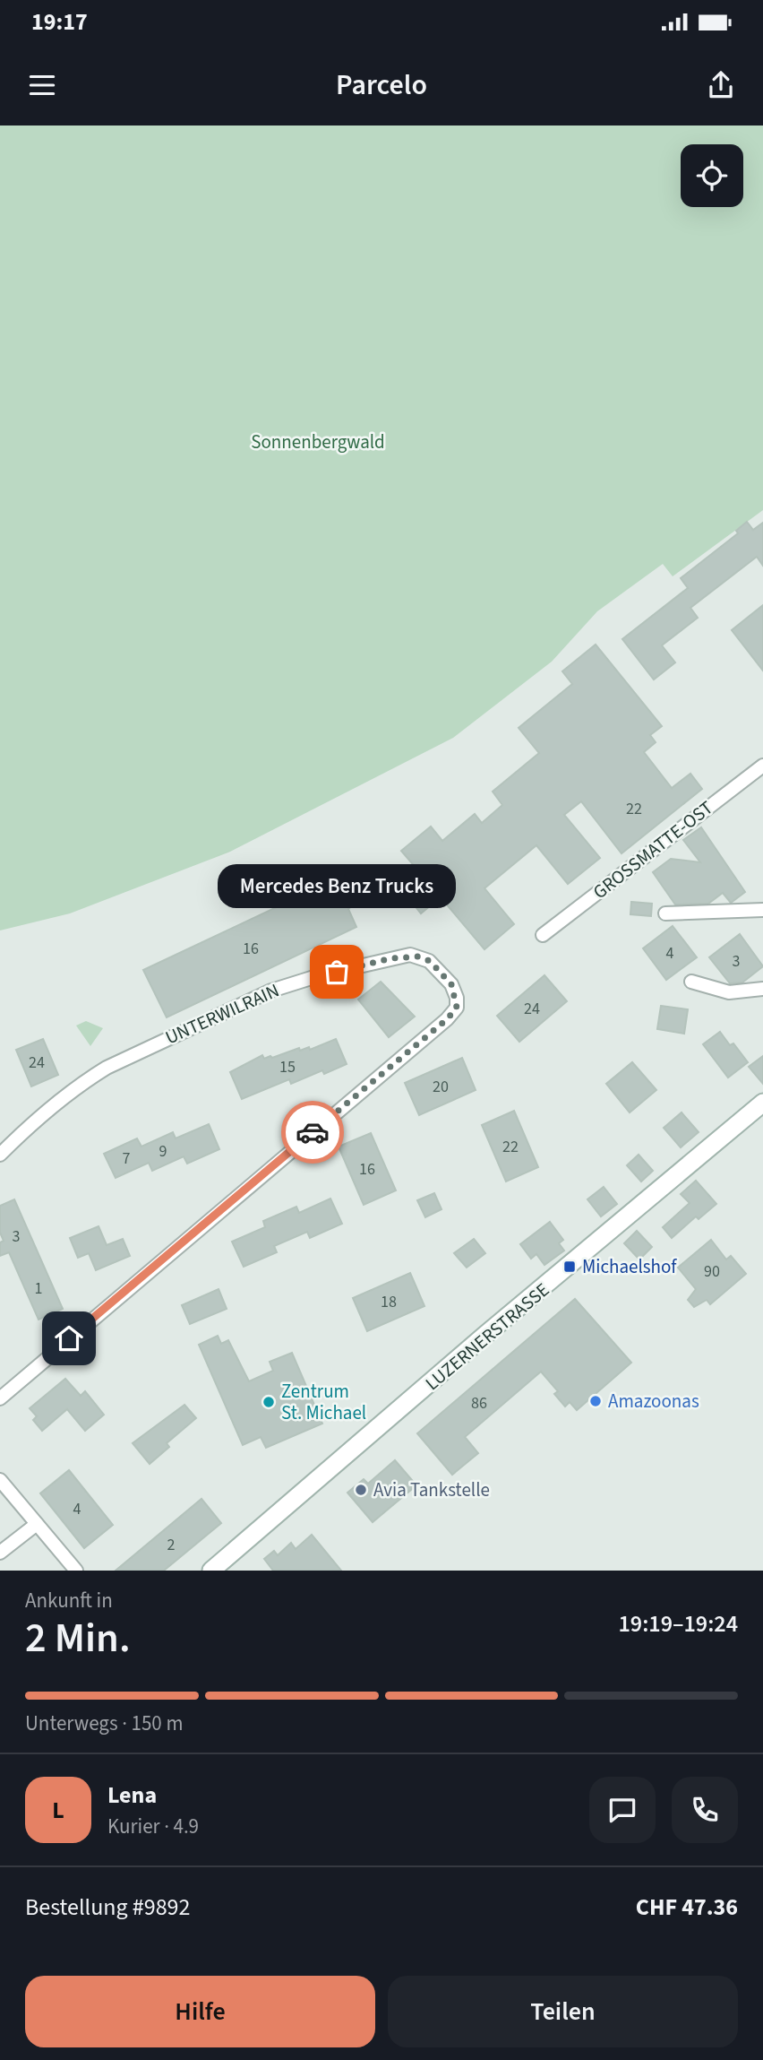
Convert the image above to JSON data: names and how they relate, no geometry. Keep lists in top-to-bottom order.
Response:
{
  "streets": {
    "main road": ["LUZERNERSTRASSE"],
    "street": ["GROSSMATTE-OST", "UNTERWILRAIN"]
  },
  "parks": ["Sonnenbergwald"],
  "places": {
    "other": [
      "Mercedes Benz Trucks",
      "Amazoonas",
      "Zentrum St. Michael",
      "Avia Tankstelle"
    ],
    "transit": ["Michaelshof"]
  },
  "house_numbers": [
    "22",
    "16",
    "4",
    "3",
    "24",
    "24",
    "15",
    "20",
    "22",
    "9",
    "7",
    "16",
    "3",
    "90",
    "1",
    "18",
    "86",
    "4",
    "2"
  ],
  "page": {
    "status": "19:17",
    "header": "Parcelo",
    "bubble": "Mercedes Benz Trucks",
    "heading": ["2 Min.", "Ankunft in", "19:19–19:24"],
    "panel": [
      "Lena",
      "Kurier · 4.9",
      "Bestellung #9892",
      "CHF 47.36"
    ],
    "bar": "Unterwegs · 150 m",
    "round": "L",
    "buttons": ["Hilfe", "Teilen"]
  }
}
